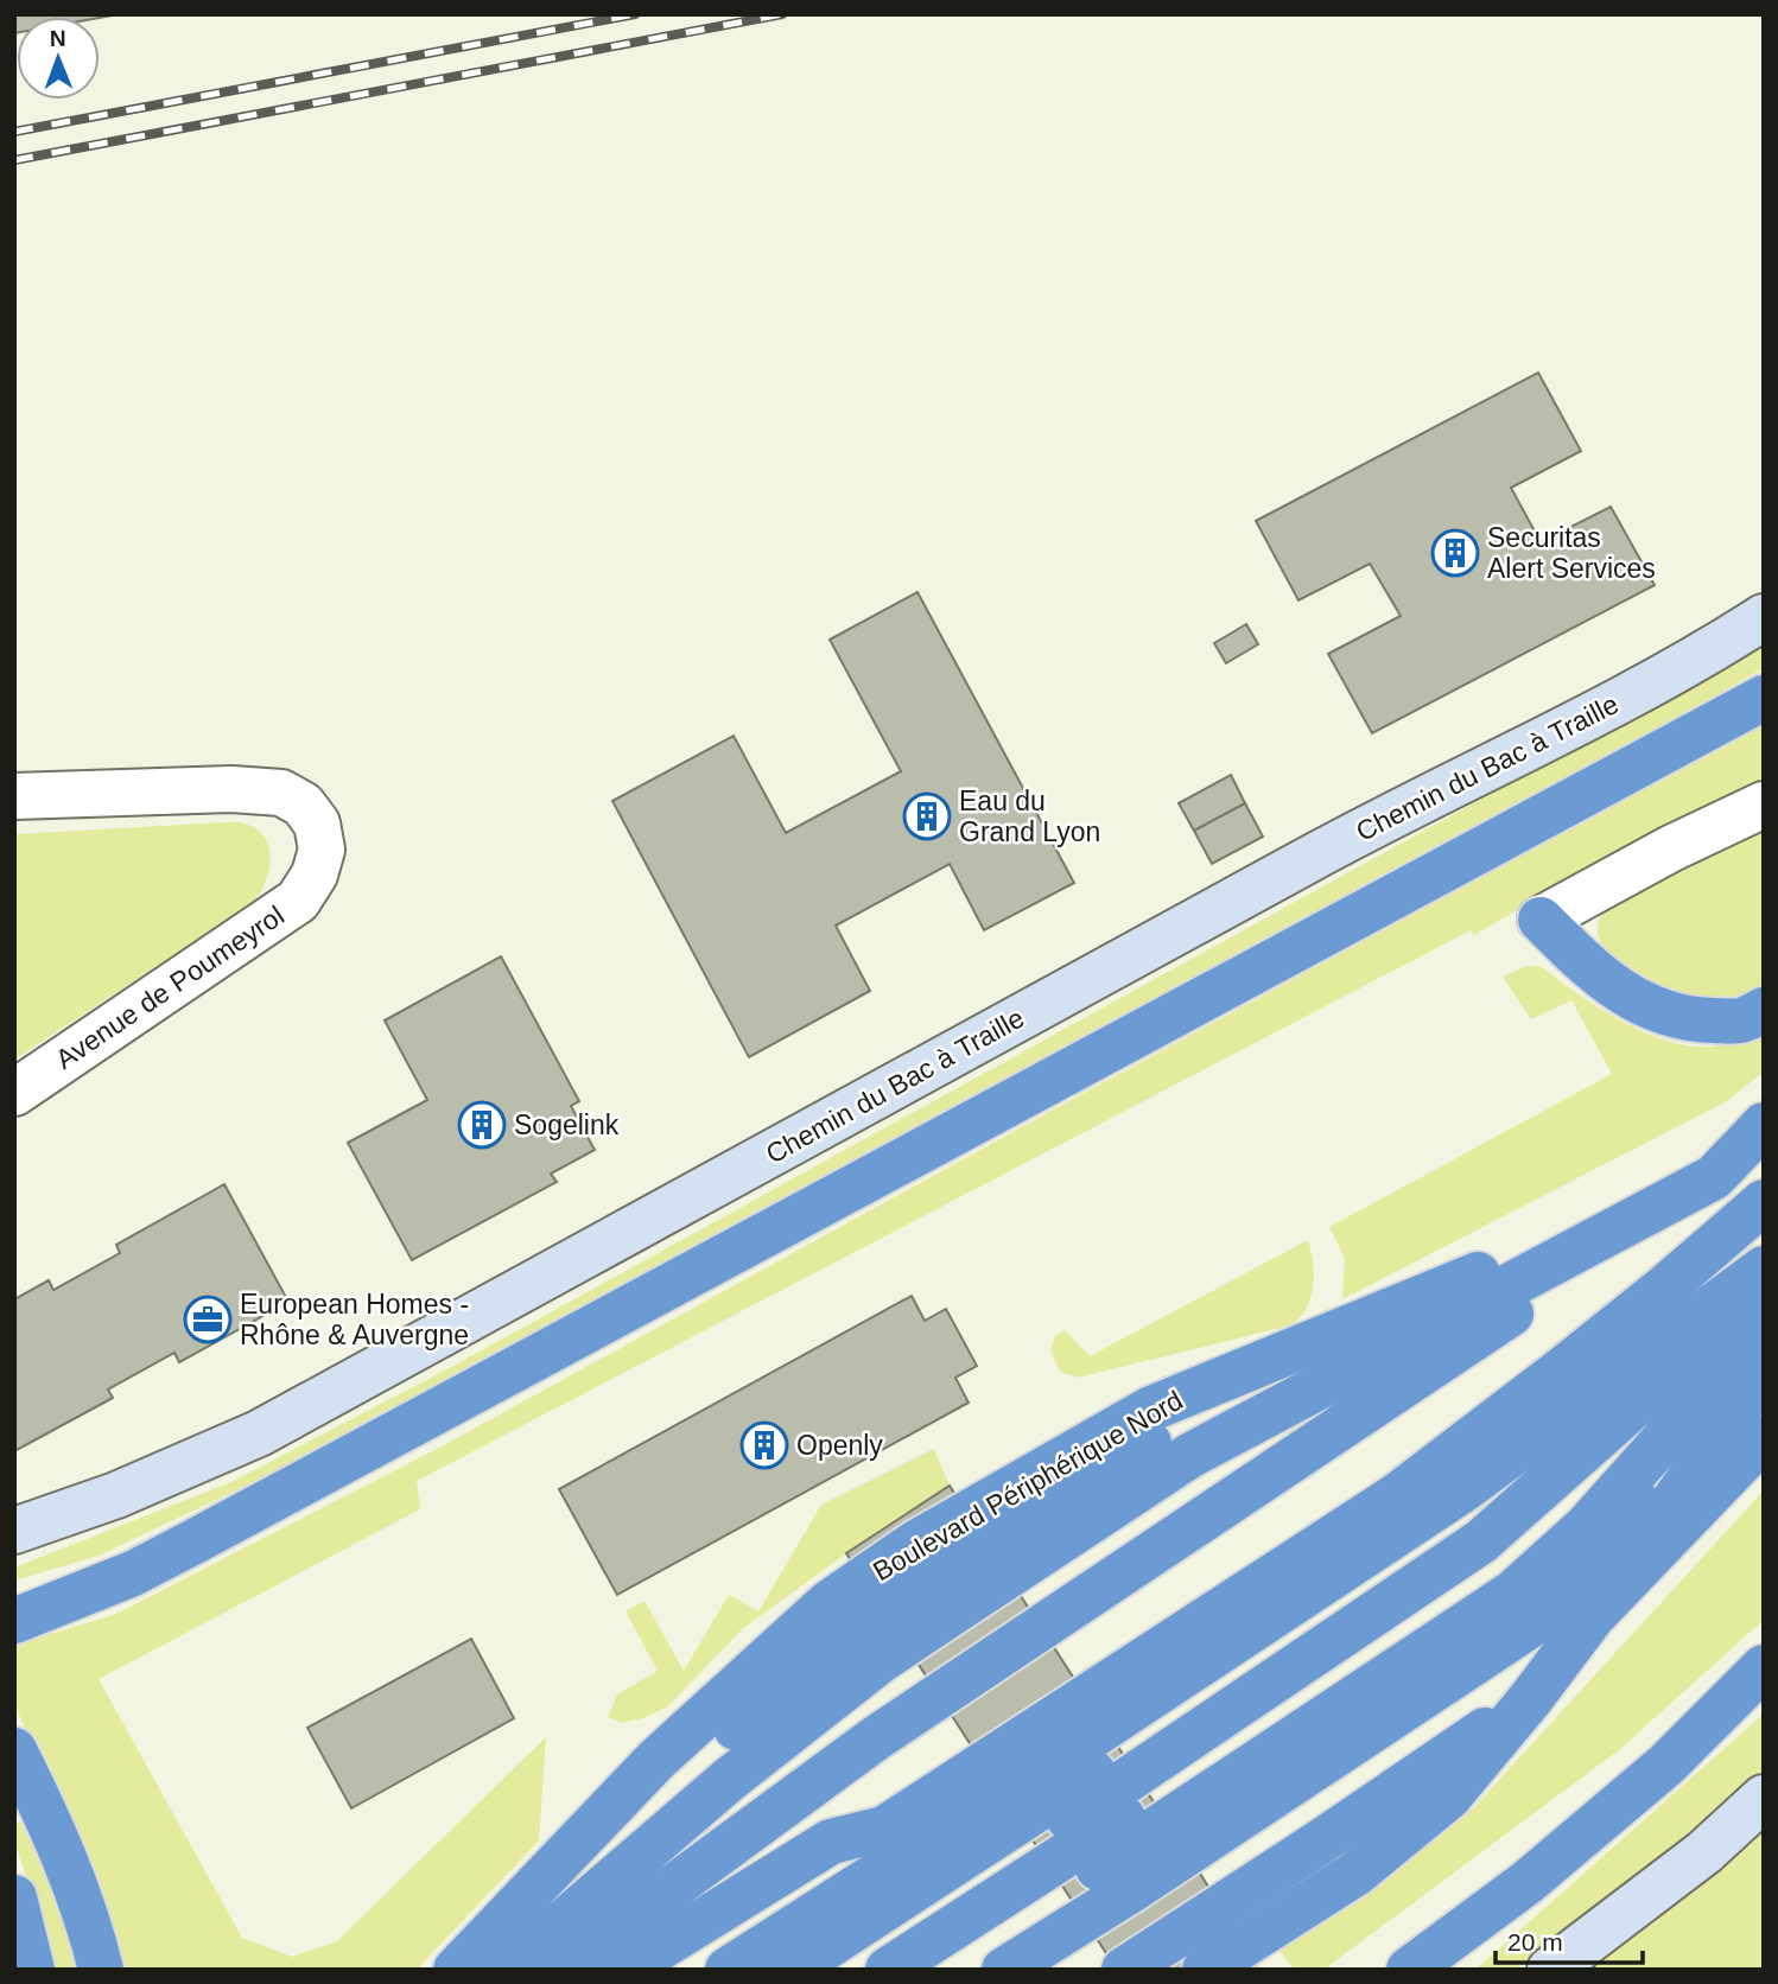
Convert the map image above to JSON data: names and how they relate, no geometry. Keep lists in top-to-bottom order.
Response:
{
  "streets": {
    "highway": ["Boulevard Périphérique Nord"],
    "main road": ["Chemin du Bac à Traille"],
    "street": ["Avenue de Poumeyrol"]
  },
  "places": {
    "building": [
      "Securitas Alert Services",
      "Eau du Grand Lyon",
      "Sogelink",
      "Openly"
    ],
    "office": ["European Homes - Rhône & Auvergne"]
  },
  "scale_bar": "20 m",
  "north": "top"
}
